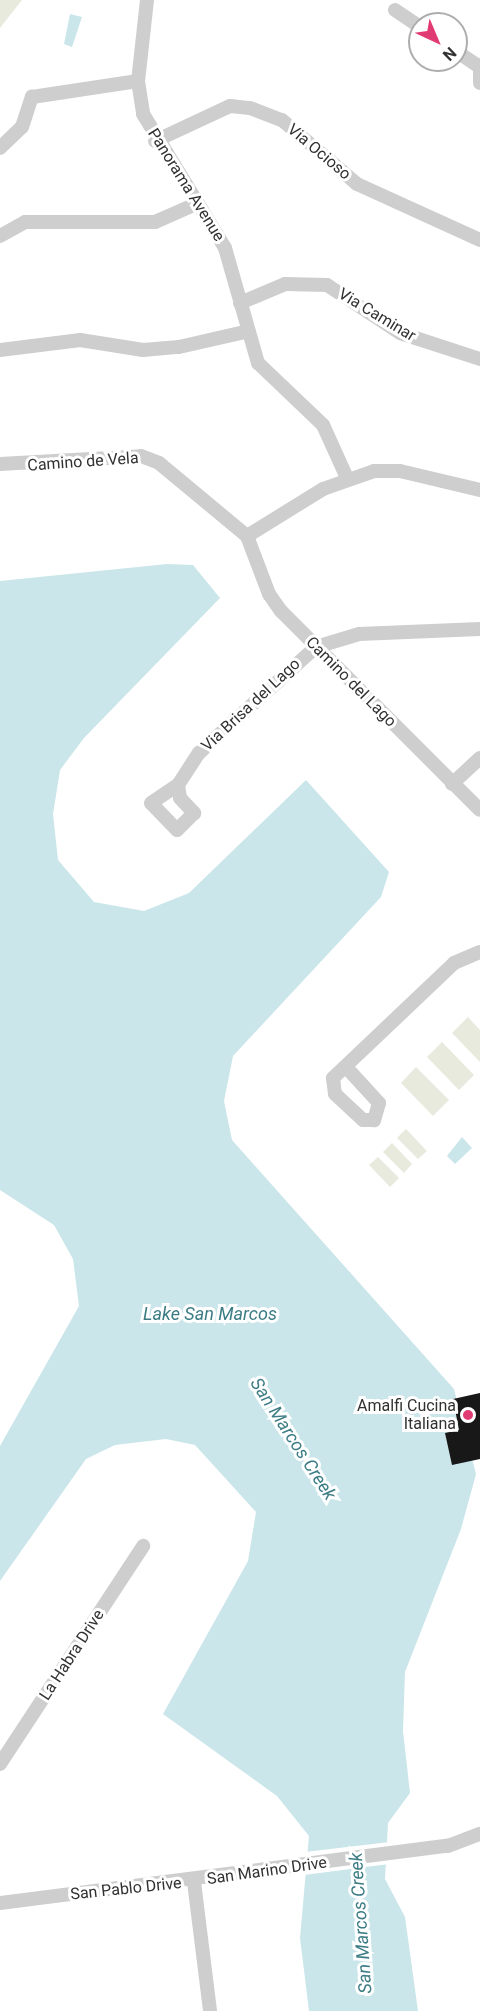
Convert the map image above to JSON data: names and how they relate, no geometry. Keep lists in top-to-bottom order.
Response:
{
  "streets": {
    "street": [
      "Via Ocioso",
      "Panorama Avenue",
      "Via Caminar",
      "Camino de Vela",
      "Camino del Lago",
      "Via Brisa del Lago",
      "La Habra Drive",
      "San Marino Drive",
      "San Pablo Drive"
    ]
  },
  "crossings": [
    ["Via Ocioso", "Panorama Avenue"],
    ["Panorama Avenue", "Via Caminar"],
    ["Camino de Vela", "Camino del Lago"],
    ["Camino del Lago", "Via Brisa del Lago"],
    ["San Marino Drive", "San Pablo Drive"]
  ],
  "water": ["Lake San Marcos", "San Marcos Creek"],
  "places": ["Amalfi Cucina Italiana"],
  "north": "bottom right"
}
